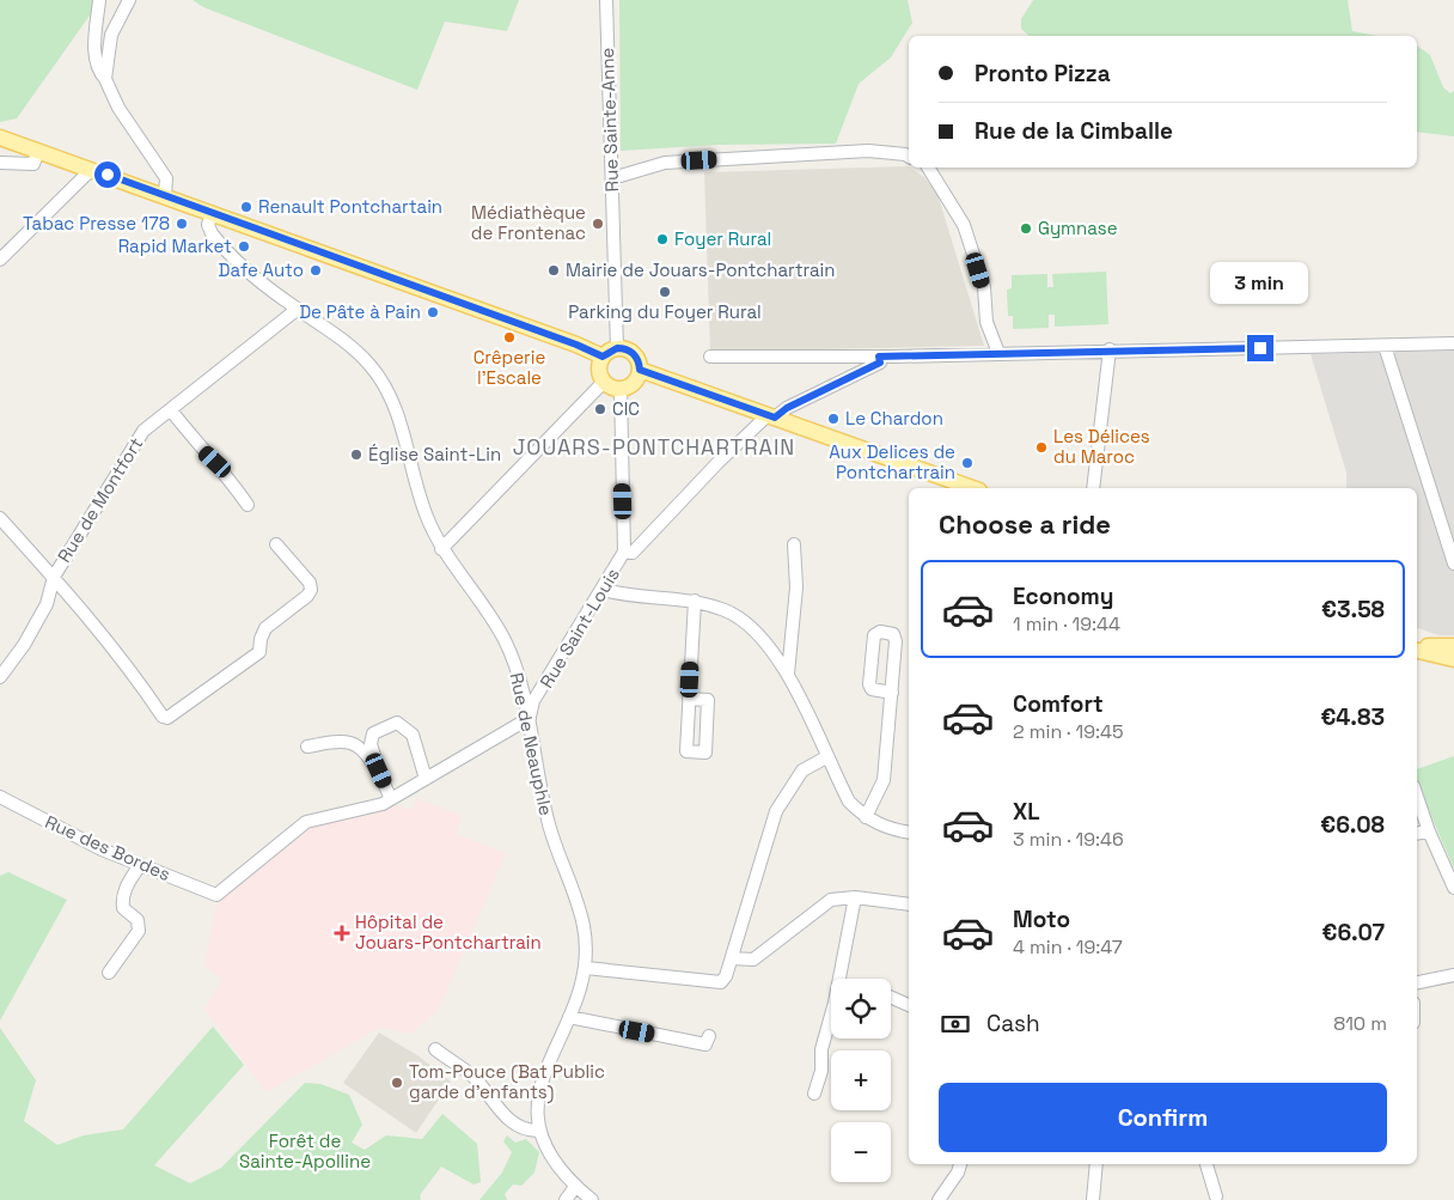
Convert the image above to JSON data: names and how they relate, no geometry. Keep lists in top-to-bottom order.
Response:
{
  "streets": {
    "street": [
      "Rue Sainte-Anne",
      "Rue de Montfort",
      "Rue Saint-Louis",
      "Rue de Neauphle",
      "Rue des Bordes"
    ]
  },
  "crossings": [
    ["Rue de Montfort", "Rue de Neauphle"],
    ["Rue Saint-Louis", "Rue de Neauphle"]
  ],
  "districts": ["JOUARS-PONTCHARTRAIN"],
  "parks": ["Forêt de Sainte-Apolline"],
  "places": {
    "other": [
      "Renault Pontchartain",
      "Tabac Presse 178",
      "Médiathèque de Frontenac",
      "Gymnase",
      "Foyer Rural",
      "Rapid Market",
      "Dafe Auto",
      "Mairie de Jouars-Pontchartrain",
      "Parking du Foyer Rural",
      "De Pâte à Pain",
      "Crêperie l'Escale",
      "CIC",
      "Le Chardon",
      "Les Délices du Maroc",
      "Église Saint-Lin",
      "Aux Delices de Pontchartrain",
      "Tom-Pouce (Bat Public garde d'enfants)"
    ],
    "health": ["Hôpital de Jouars-Pontchartrain"]
  },
  "page": {
    "banner": ["Pronto Pizza", "Rue de la Cimballe"],
    "bubble": "3 min",
    "heading": "Choose a ride",
    "list": [
      {
        "name": "Economy",
        "note": "1 min · 19:44",
        "value": "€3.58"
      },
      {
        "name": "Comfort",
        "note": "2 min · 19:45",
        "value": "€4.83"
      },
      {
        "name": "XL",
        "note": "3 min · 19:46",
        "value": "€6.08"
      },
      {
        "name": "Moto",
        "note": "4 min · 19:47",
        "value": "€6.07"
      }
    ],
    "map_buttons": ["+", "−"],
    "pay": ["Cash", "810 m"],
    "buttons": "Confirm"
  }
}
